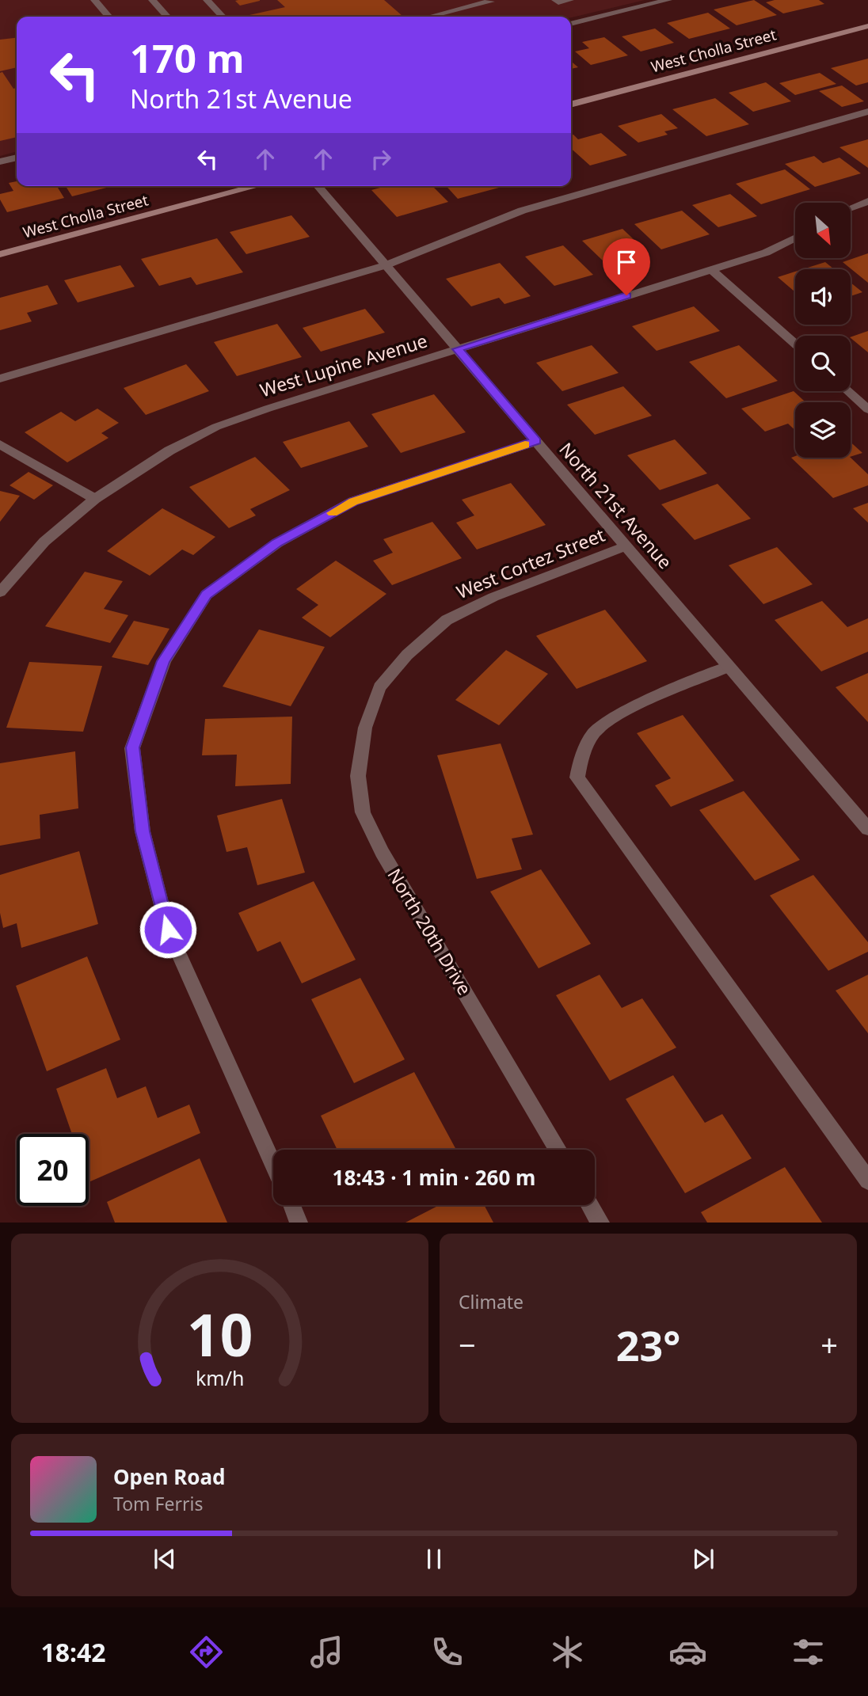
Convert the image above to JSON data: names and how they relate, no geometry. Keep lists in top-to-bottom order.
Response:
{
  "streets": {
    "street": [
      "West Cholla Street",
      "West Lupine Avenue",
      "North 21st Avenue",
      "West Cortez Street",
      "North 20th Drive"
    ]
  },
  "crossings": [
    ["West Lupine Avenue", "North 21st Avenue"],
    ["North 21st Avenue", "West Cortez Street"],
    ["West Cortez Street", "North 20th Drive"]
  ],
  "north": "bottom right",
  "page": {
    "turn": ["170 m", "North 21st Avenue"],
    "limit": "20",
    "trip": "18:43 · 1 min · 260 m",
    "tile": "Climate",
    "heat": ["−", "23°", "+"],
    "song": ["Open Road", "Tom Ferris"],
    "tabs": "18:42",
    "gauge": ["10", "km/h"]
  }
}
